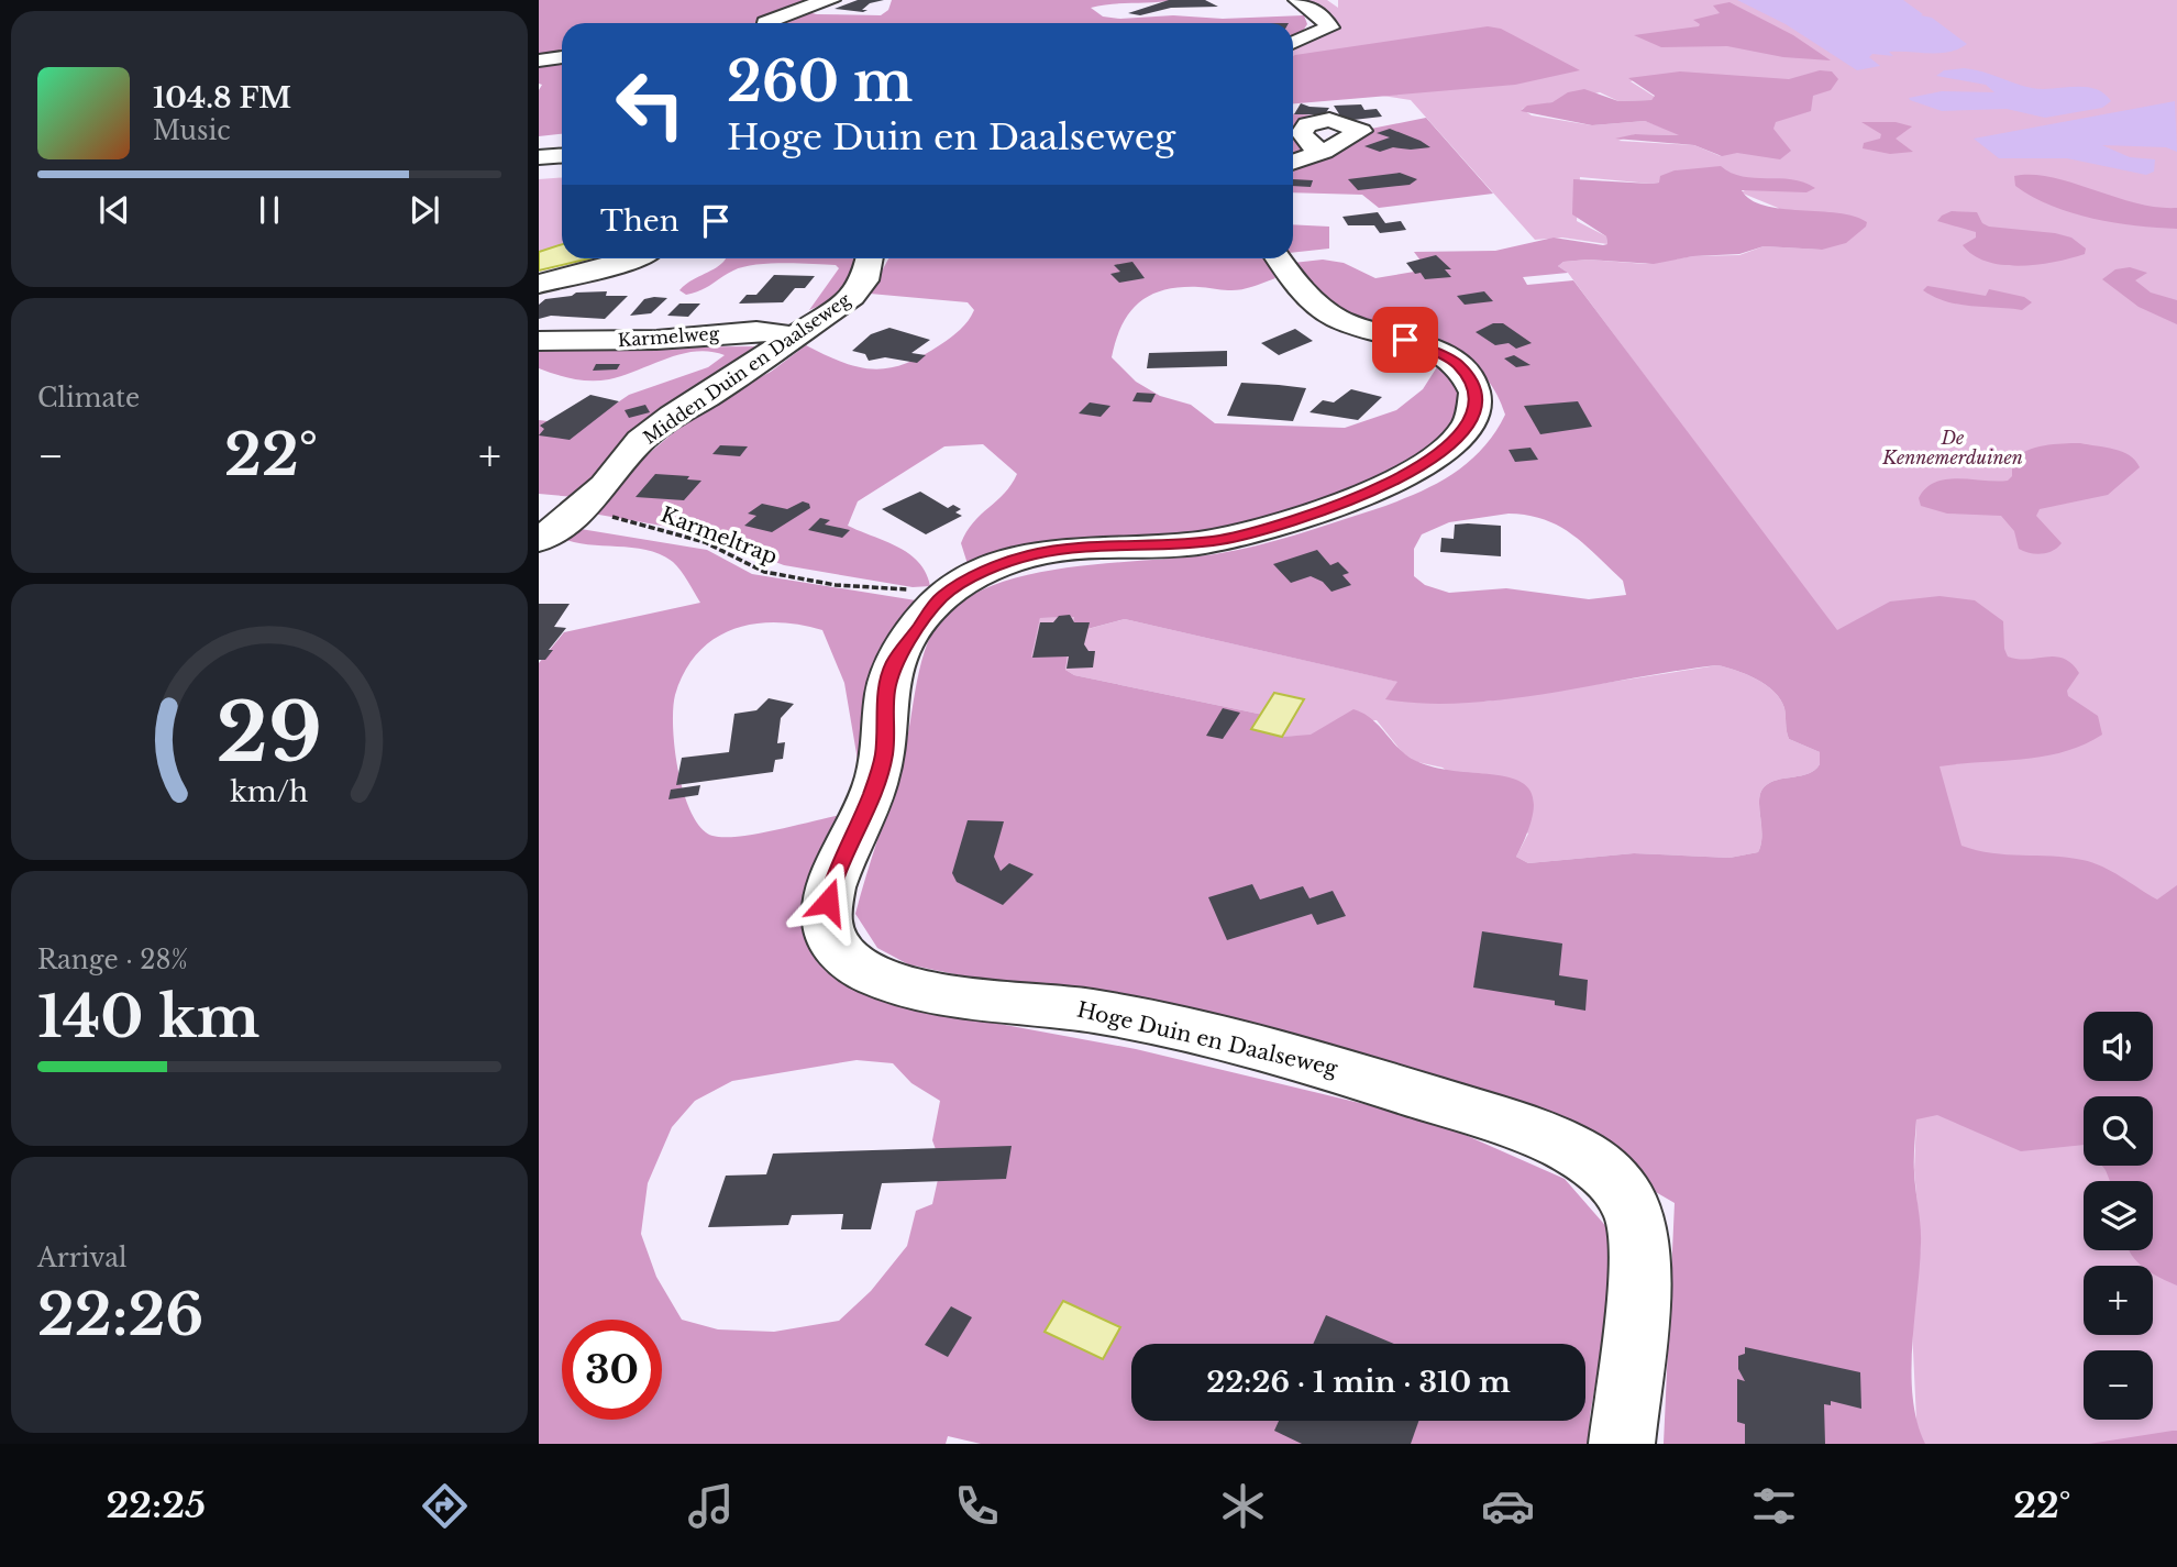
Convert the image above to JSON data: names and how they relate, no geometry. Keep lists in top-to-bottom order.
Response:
{
  "streets": {
    "street": ["Karmelweg", "Midden Duin en Daalseweg", "Hoge Duin en Daalseweg"],
    "path": ["Karmeltrap"]
  },
  "crossings": [
    ["Karmelweg", "Midden Duin en Daalseweg"],
    ["Midden Duin en Daalseweg", "Karmeltrap"],
    ["Karmeltrap", "Hoge Duin en Daalseweg"]
  ],
  "parks": ["De Kennemerduinen"],
  "page": {
    "turn": ["260 m", "Hoge Duin en Daalseweg"],
    "song": ["104.8 FM", "Music"],
    "then": "Then",
    "tile": [
      "Climate",
      ["Range · 28%", "140 km"],
      ["Arrival", "22:26"]
    ],
    "heat": ["−", "22°", "+"],
    "map_buttons": ["+", "−"],
    "limit": "30",
    "trip": "22:26 · 1 min · 310 m",
    "tabs": ["22:25", "22°"],
    "gauge": ["29", "km/h"]
  }
}
